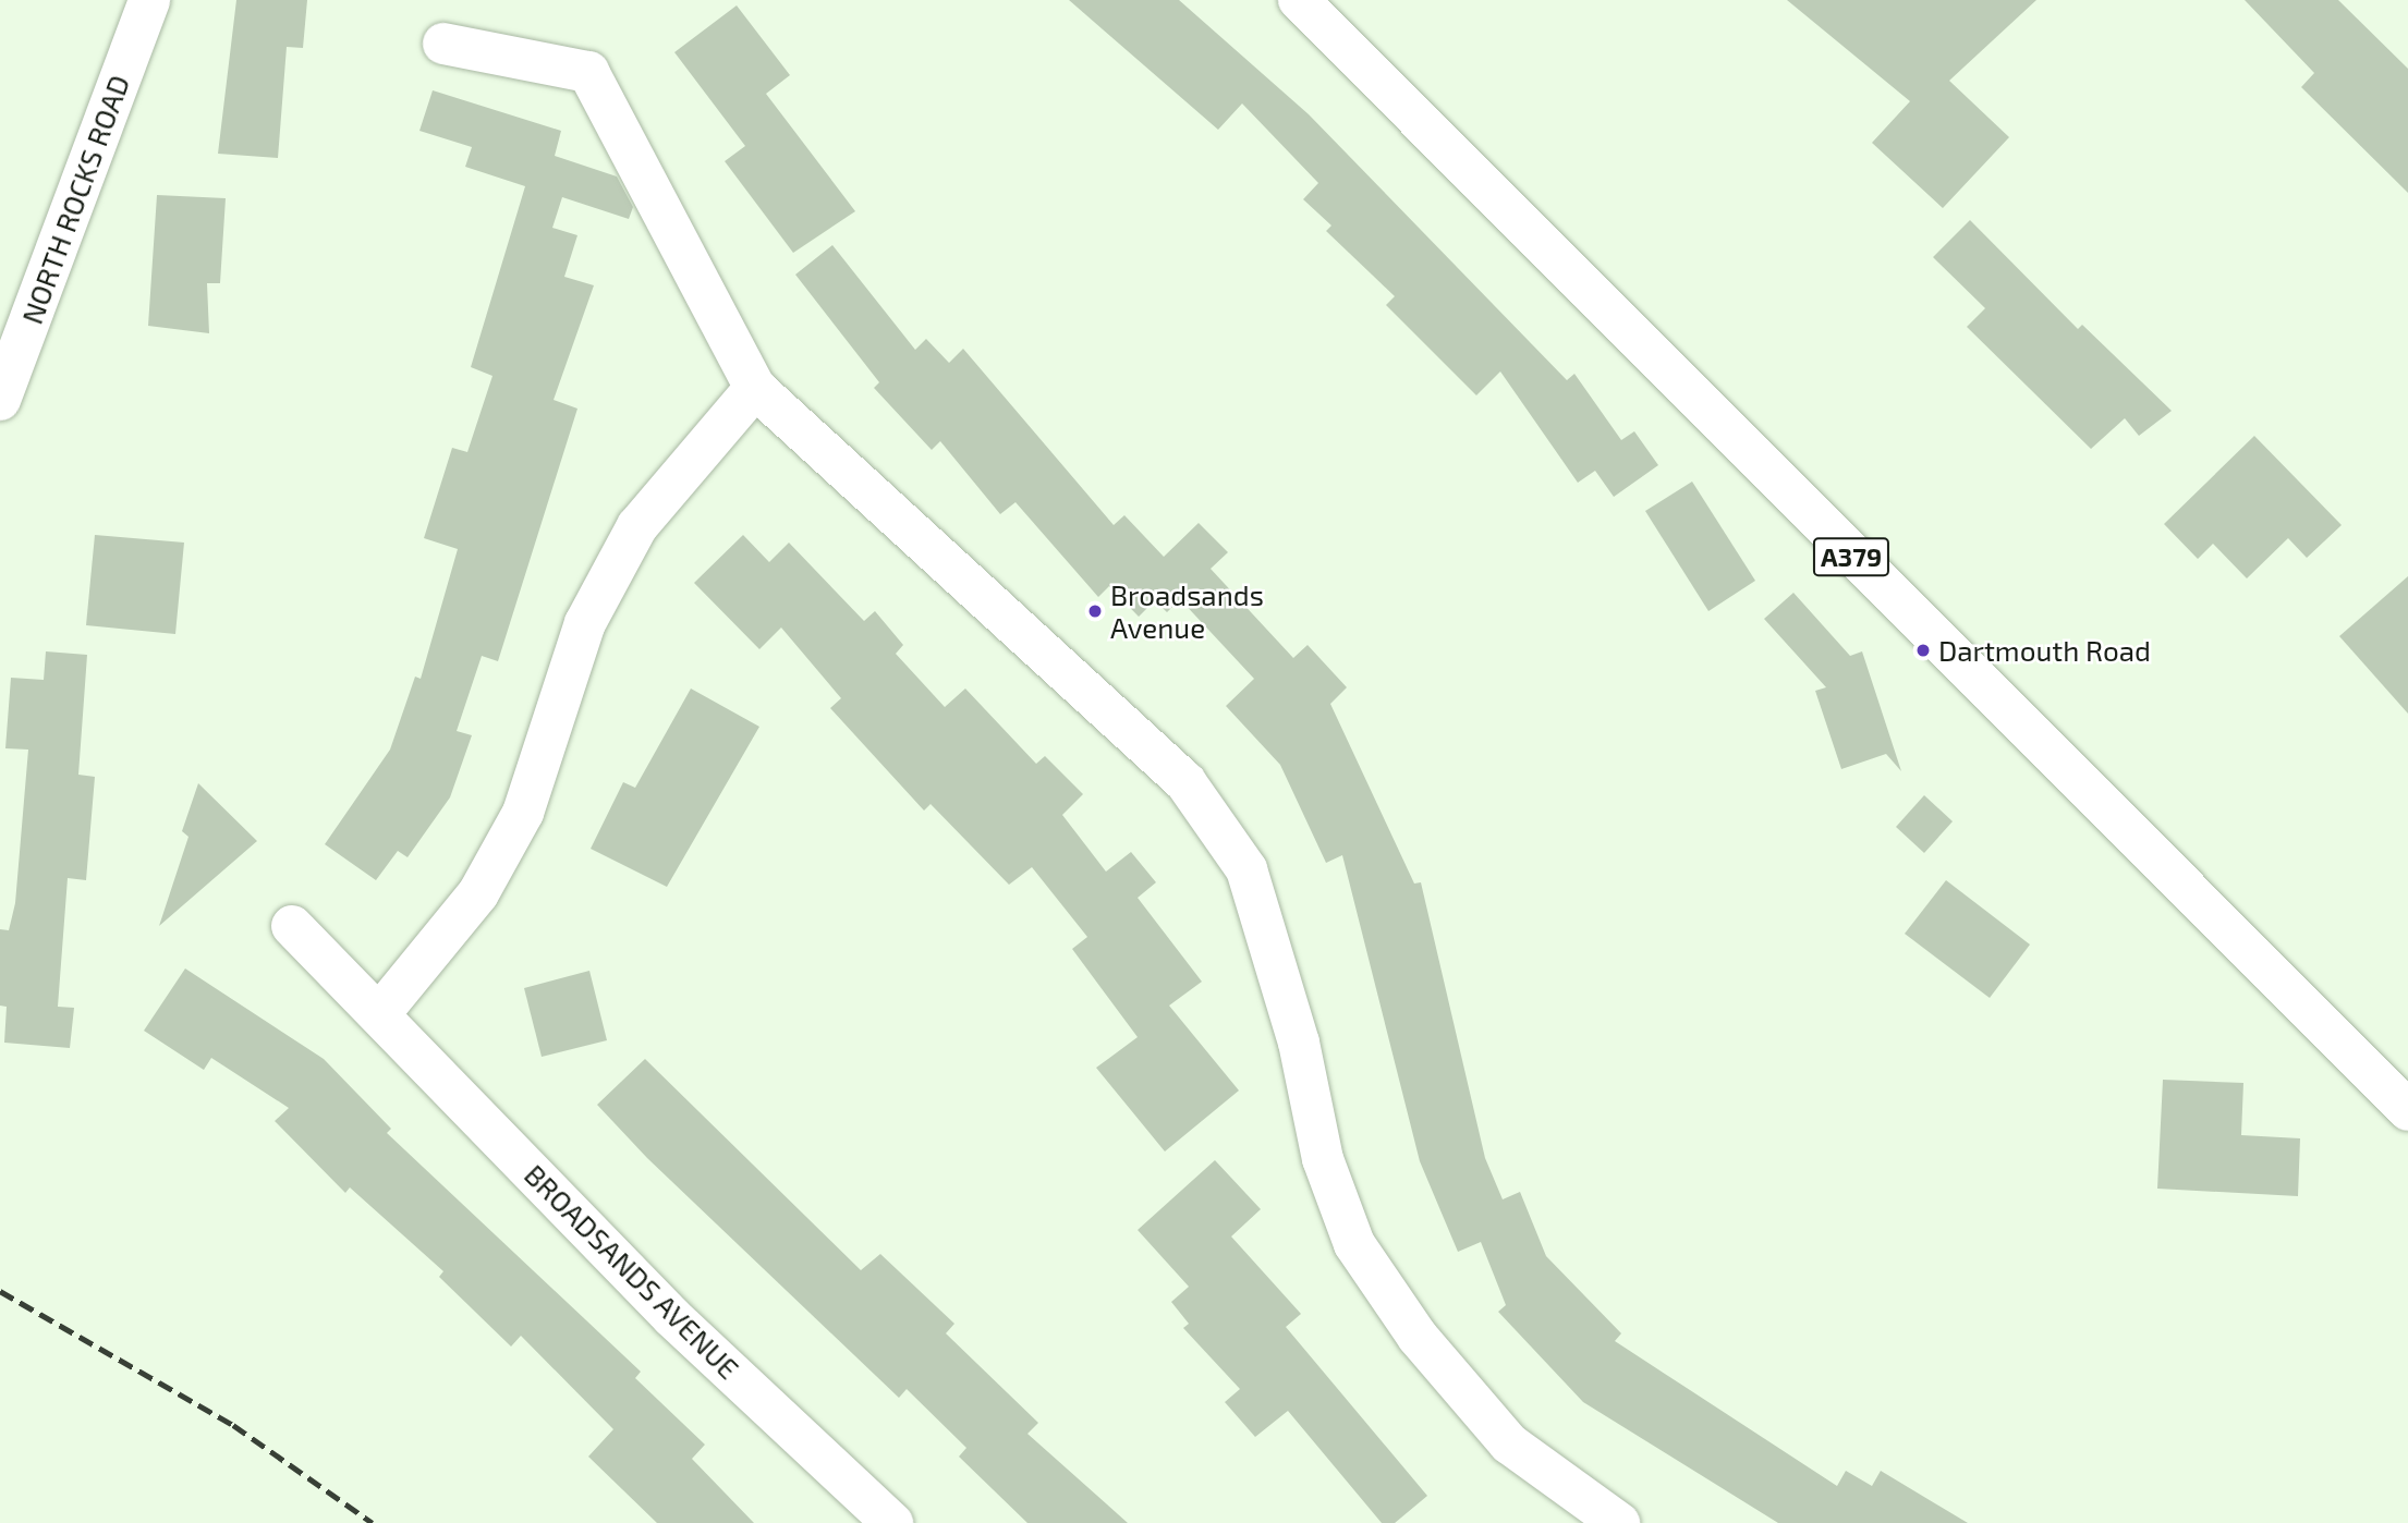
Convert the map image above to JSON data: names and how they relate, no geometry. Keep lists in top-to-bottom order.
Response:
{
  "streets": {
    "street": ["NORTH ROCKS ROAD", "A379", "BROADSANDS AVENUE"]
  },
  "places": ["Broadsands Avenue", "Dartmouth Road"]
}
